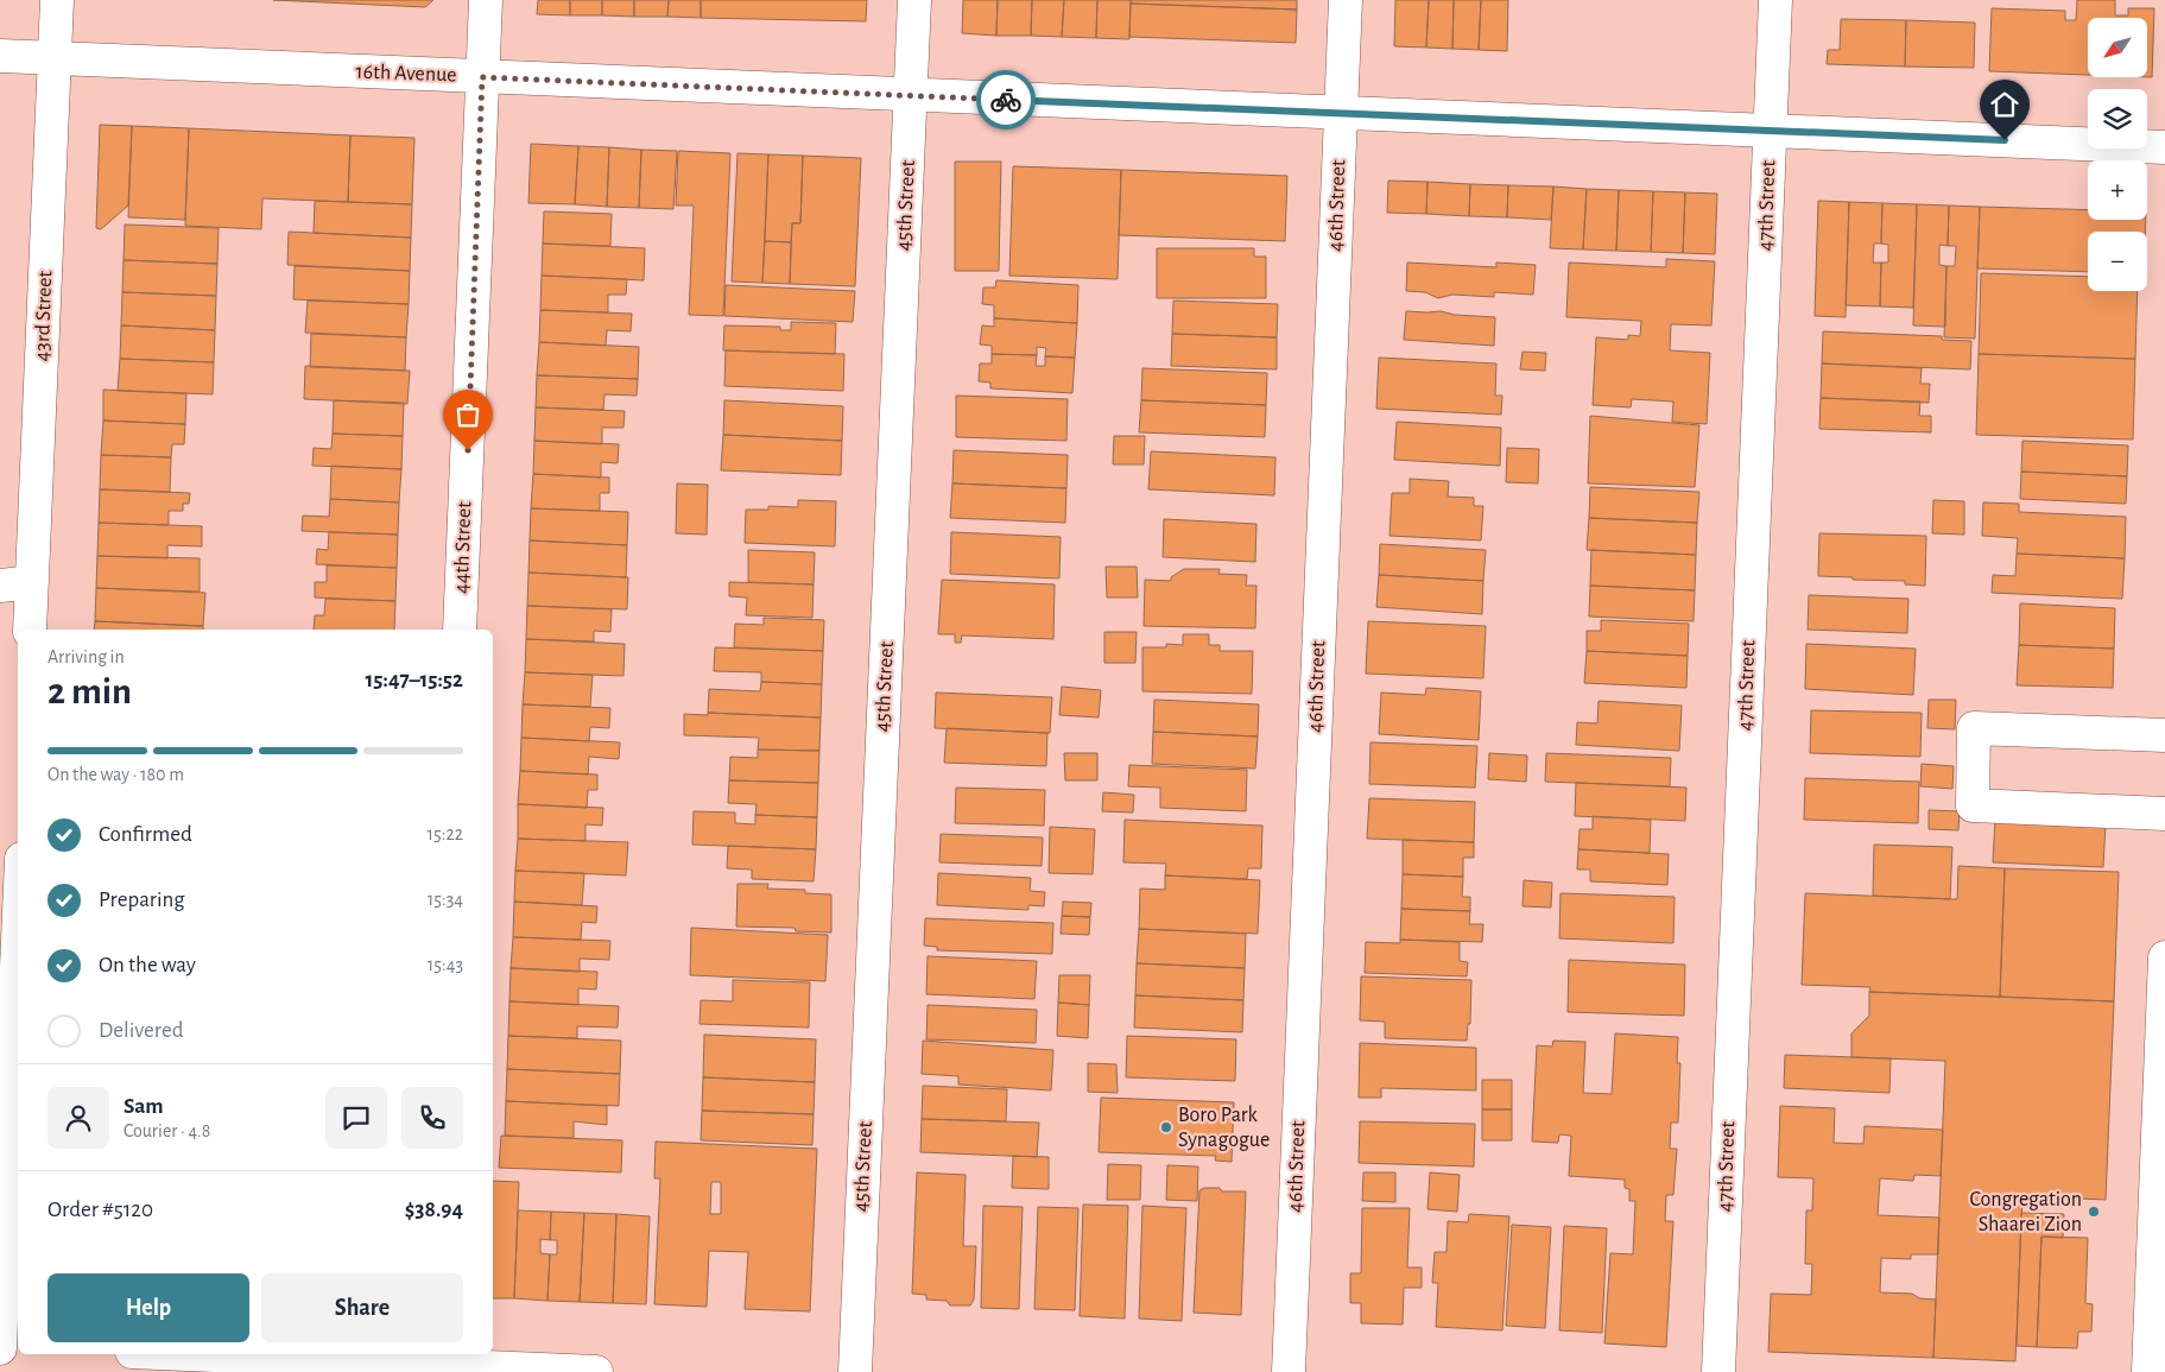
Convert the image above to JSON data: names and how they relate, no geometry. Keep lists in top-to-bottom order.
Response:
{
  "streets": {
    "street": [
      "16th Avenue",
      "45th Street",
      "46th Street",
      "47th Street",
      "43rd Street",
      "44th Street"
    ]
  },
  "crossings": [
    ["16th Avenue", "45th Street"],
    ["16th Avenue", "46th Street"],
    ["16th Avenue", "47th Street"],
    ["16th Avenue", "43rd Street"],
    ["16th Avenue", "44th Street"]
  ],
  "places": ["Boro Park Synagogue", "Congregation Shaarei Zion"],
  "north": "bottom left",
  "page": {
    "map_buttons": ["+", "−"],
    "heading": ["2 min", "Arriving in", "15:47–15:52"],
    "panel": [
      "Sam",
      "Courier · 4.8",
      "Order #5120",
      "$38.94"
    ],
    "bar": "On the way · 180 m",
    "list": [
      ["Confirmed", "15:22"],
      ["Preparing", "15:34"],
      ["On the way", "15:43"],
      "Delivered"
    ],
    "buttons": ["Help", "Share"]
  }
}
